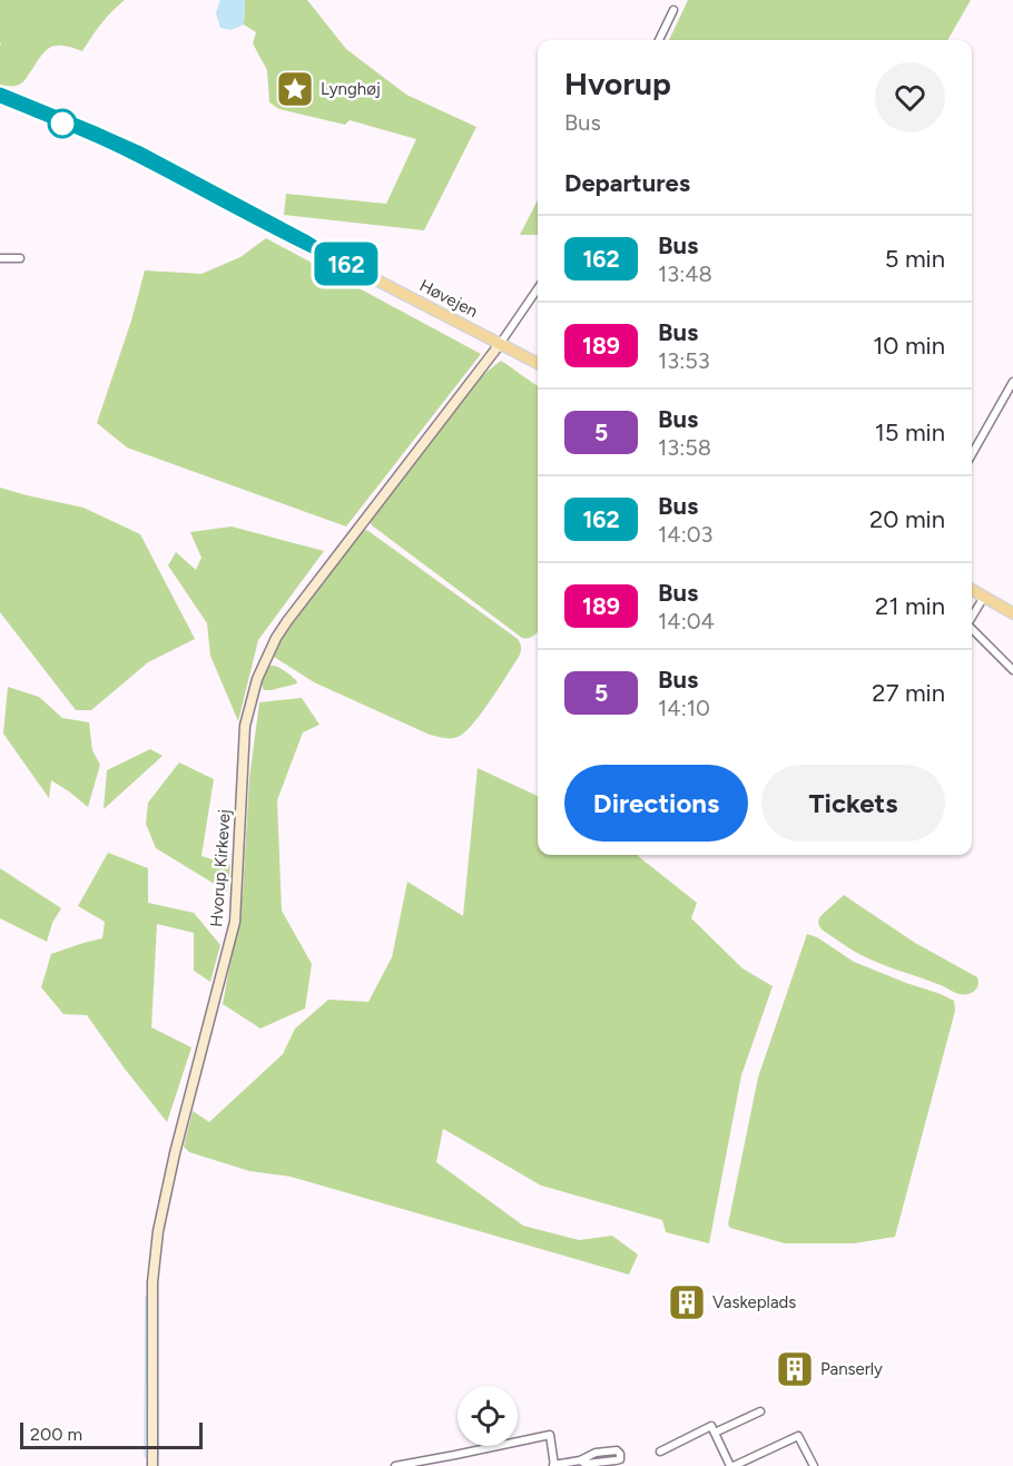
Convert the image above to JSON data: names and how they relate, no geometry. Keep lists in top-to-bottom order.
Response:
{
  "streets": {
    "main road": ["Høvejen"],
    "street": ["Hvorup Kirkevej"]
  },
  "crossings": [
    ["Høvejen", "Hvorup Kirkevej"]
  ],
  "places": {
    "place": ["Lynghøj"],
    "building": ["Vaskeplads", "Panserly"]
  },
  "lines": ["bus line 162"],
  "scale_bar": "200 m",
  "page": {
    "on_map": "162",
    "heading": [
      ["Hvorup", "Bus"],
      "Departures"
    ],
    "list": [
      {
        "mark": "162",
        "name": "Bus",
        "note": "13:48",
        "value": "5 min"
      },
      {
        "mark": "189",
        "name": "Bus",
        "note": "13:53",
        "value": "10 min"
      },
      {
        "mark": "5",
        "name": "Bus",
        "note": "13:58",
        "value": "15 min"
      },
      {
        "mark": "162",
        "name": "Bus",
        "note": "14:03",
        "value": "20 min"
      },
      {
        "mark": "189",
        "name": "Bus",
        "note": "14:04",
        "value": "21 min"
      },
      {
        "mark": "5",
        "name": "Bus",
        "note": "14:10",
        "value": "27 min"
      }
    ],
    "buttons": ["Directions", "Tickets"],
    "scale": "200 m"
  }
}
